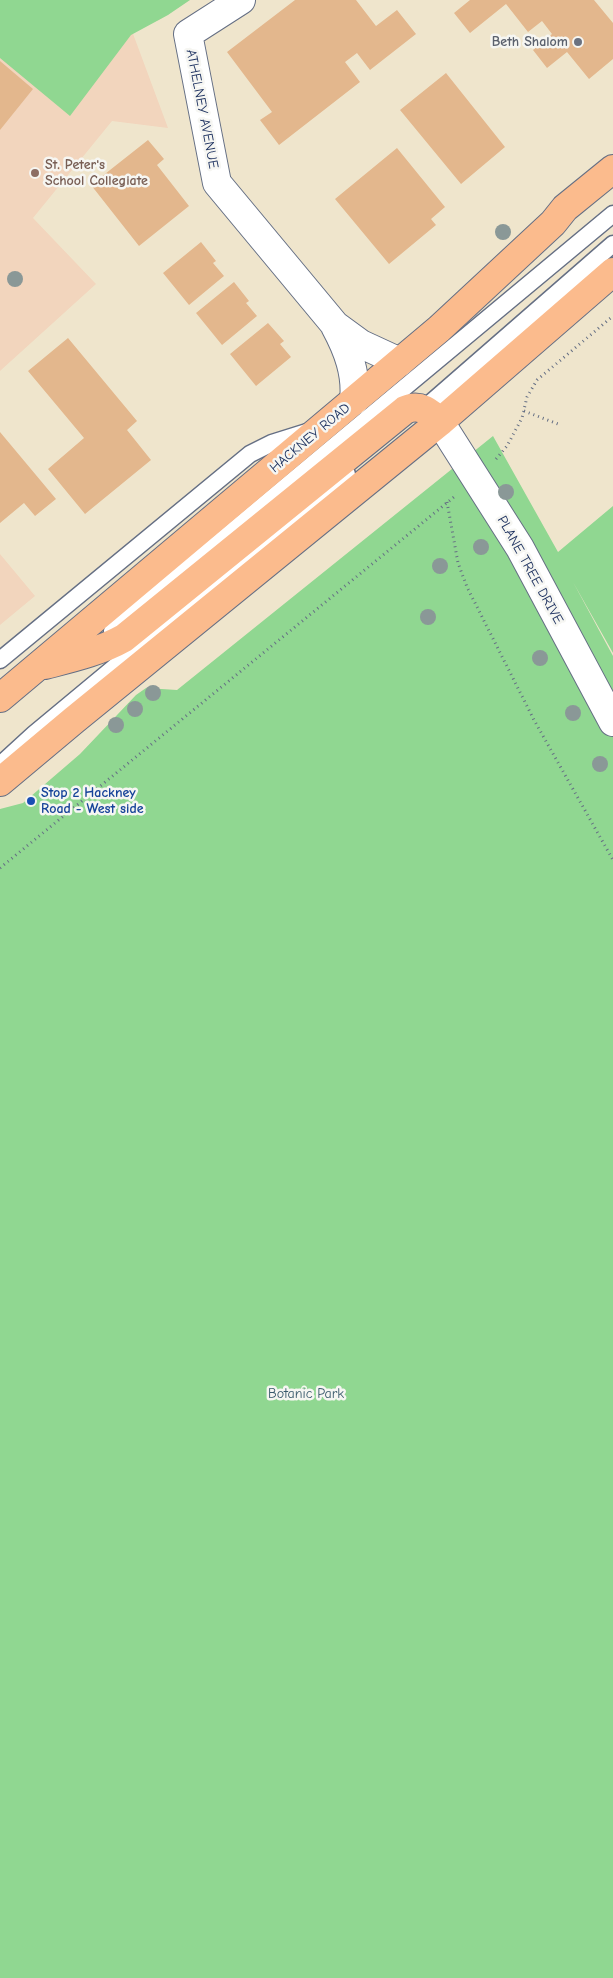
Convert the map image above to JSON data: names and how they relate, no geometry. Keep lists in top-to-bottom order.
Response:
{
  "streets": {
    "highway": ["HACKNEY ROAD"],
    "street": ["ATHELNEY AVENUE", "PLANE TREE DRIVE"]
  },
  "crossings": [
    ["ATHELNEY AVENUE", "HACKNEY ROAD"]
  ],
  "parks": ["Botanic Park"],
  "places": ["Beth Shalom", "St. Peter's School Collegiate", "Stop 2 Hackney Road - West side"]
}
